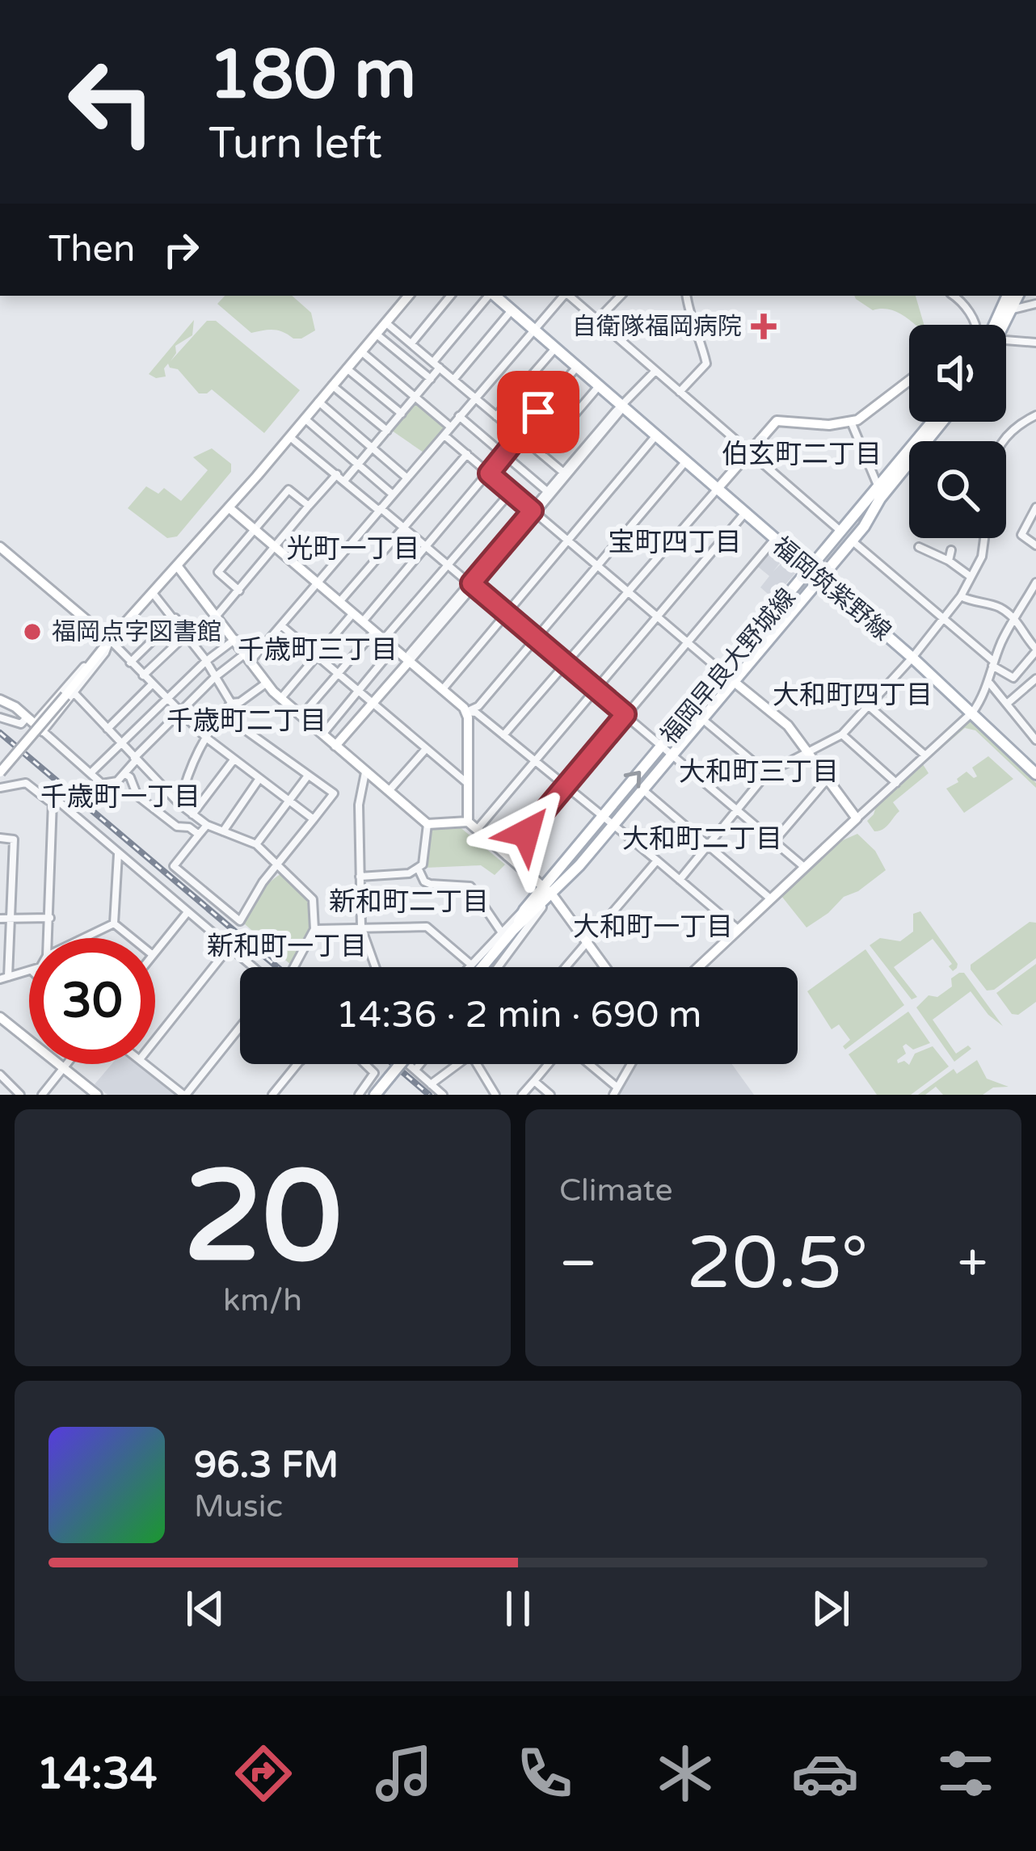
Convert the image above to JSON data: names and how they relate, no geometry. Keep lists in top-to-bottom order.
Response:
{
  "streets": {
    "main road": ["福岡筑紫野線", "福岡早良大野城線"]
  },
  "crossings": [
    ["福岡筑紫野線", "福岡早良大野城線"]
  ],
  "districts": [
    "伯玄町二丁目",
    "宝町四丁目",
    "光町一丁目",
    "千歳町三丁目",
    "大和町四丁目",
    "千歳町二丁目",
    "大和町三丁目",
    "千歳町一丁目",
    "大和町二丁目",
    "新和町二丁目",
    "大和町一丁目",
    "新和町一丁目"
  ],
  "places": {
    "health": ["自衛隊福岡病院"],
    "other": ["福岡点字図書館"]
  },
  "page": {
    "turn": ["180 m", "Turn left"],
    "then": "Then",
    "limit": "30",
    "trip": "14:36 · 2 min · 690 m",
    "tile": [
      ["20", "km/h"],
      "Climate"
    ],
    "heat": ["−", "20.5°", "+"],
    "song": ["96.3 FM", "Music"],
    "tabs": "14:34"
  }
}
